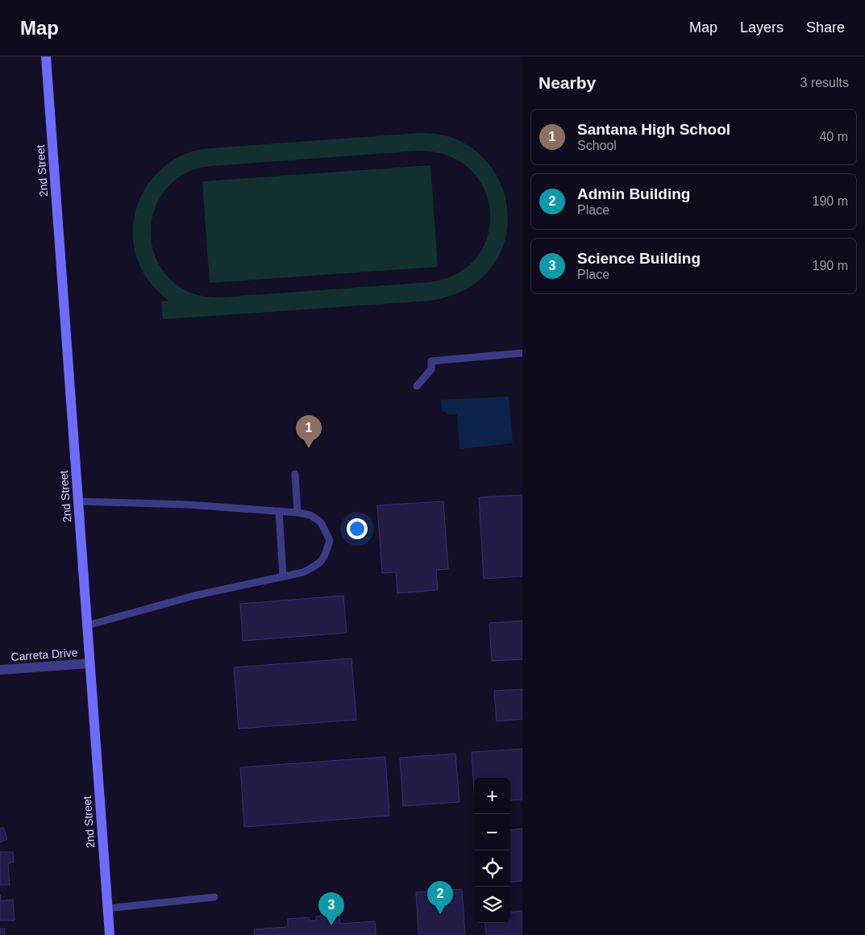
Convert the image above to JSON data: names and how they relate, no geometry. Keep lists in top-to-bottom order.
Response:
{
  "streets": {
    "street": ["2nd Street", "Carreta Drive"]
  },
  "crossings": [
    ["2nd Street", "Carreta Drive"]
  ],
  "page": {
    "header": "Map",
    "nav": ["Map", "Layers", "Share"],
    "heading": ["Nearby", "3 results"],
    "list": [
      {
        "mark": "1",
        "name": "Santana High School",
        "note": "School",
        "value": "40 m"
      },
      {
        "mark": "2",
        "name": "Admin Building",
        "note": "Place",
        "value": "190 m"
      },
      {
        "mark": "3",
        "name": "Science Building",
        "note": "Place",
        "value": "190 m"
      }
    ],
    "pins": ["1", "2", "3"],
    "map_buttons": ["+", "−"]
  }
}
